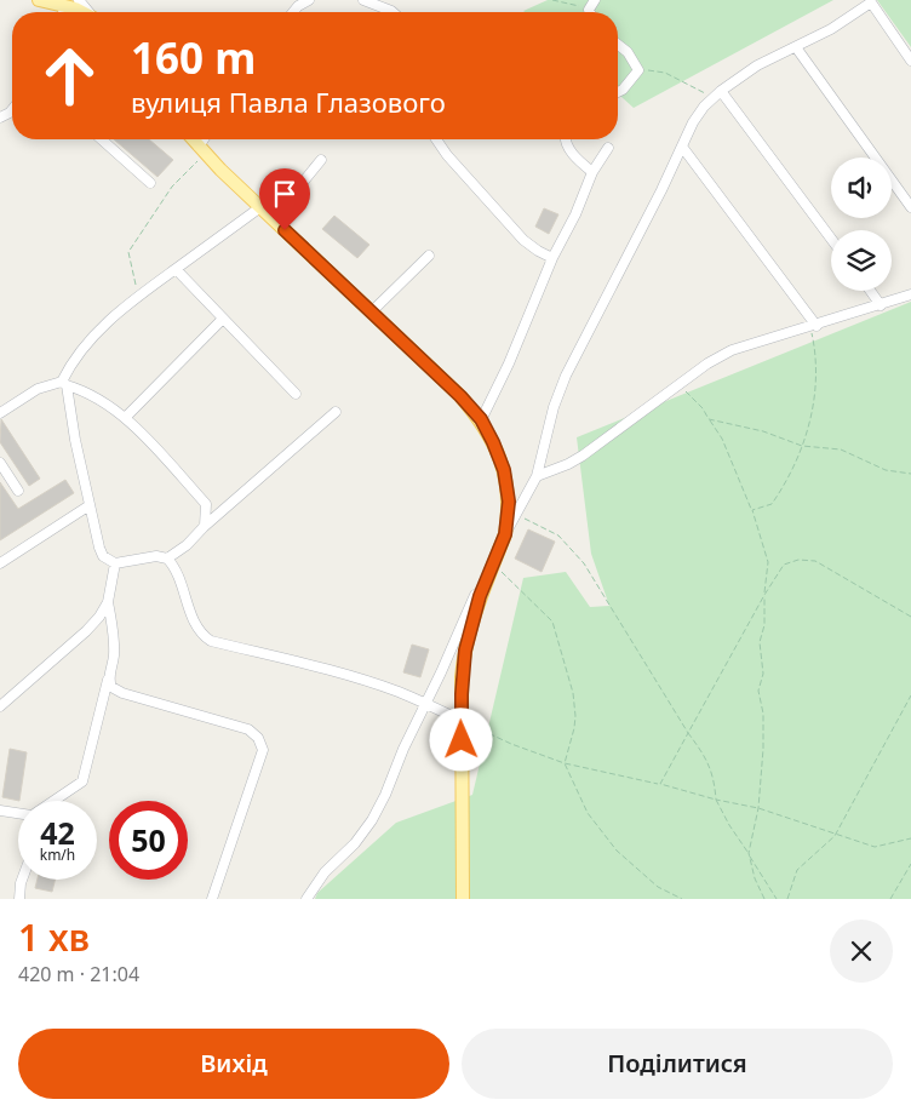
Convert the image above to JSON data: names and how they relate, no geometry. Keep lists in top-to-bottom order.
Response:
{
  "page": {
    "turn": ["160 m", "вулиця Павла Глазового"],
    "speed": "42 km/h",
    "limit": "50",
    "heading": ["1 хв", "420 m · 21:04"],
    "buttons": ["Вихід", "Поділитися"]
  }
}
